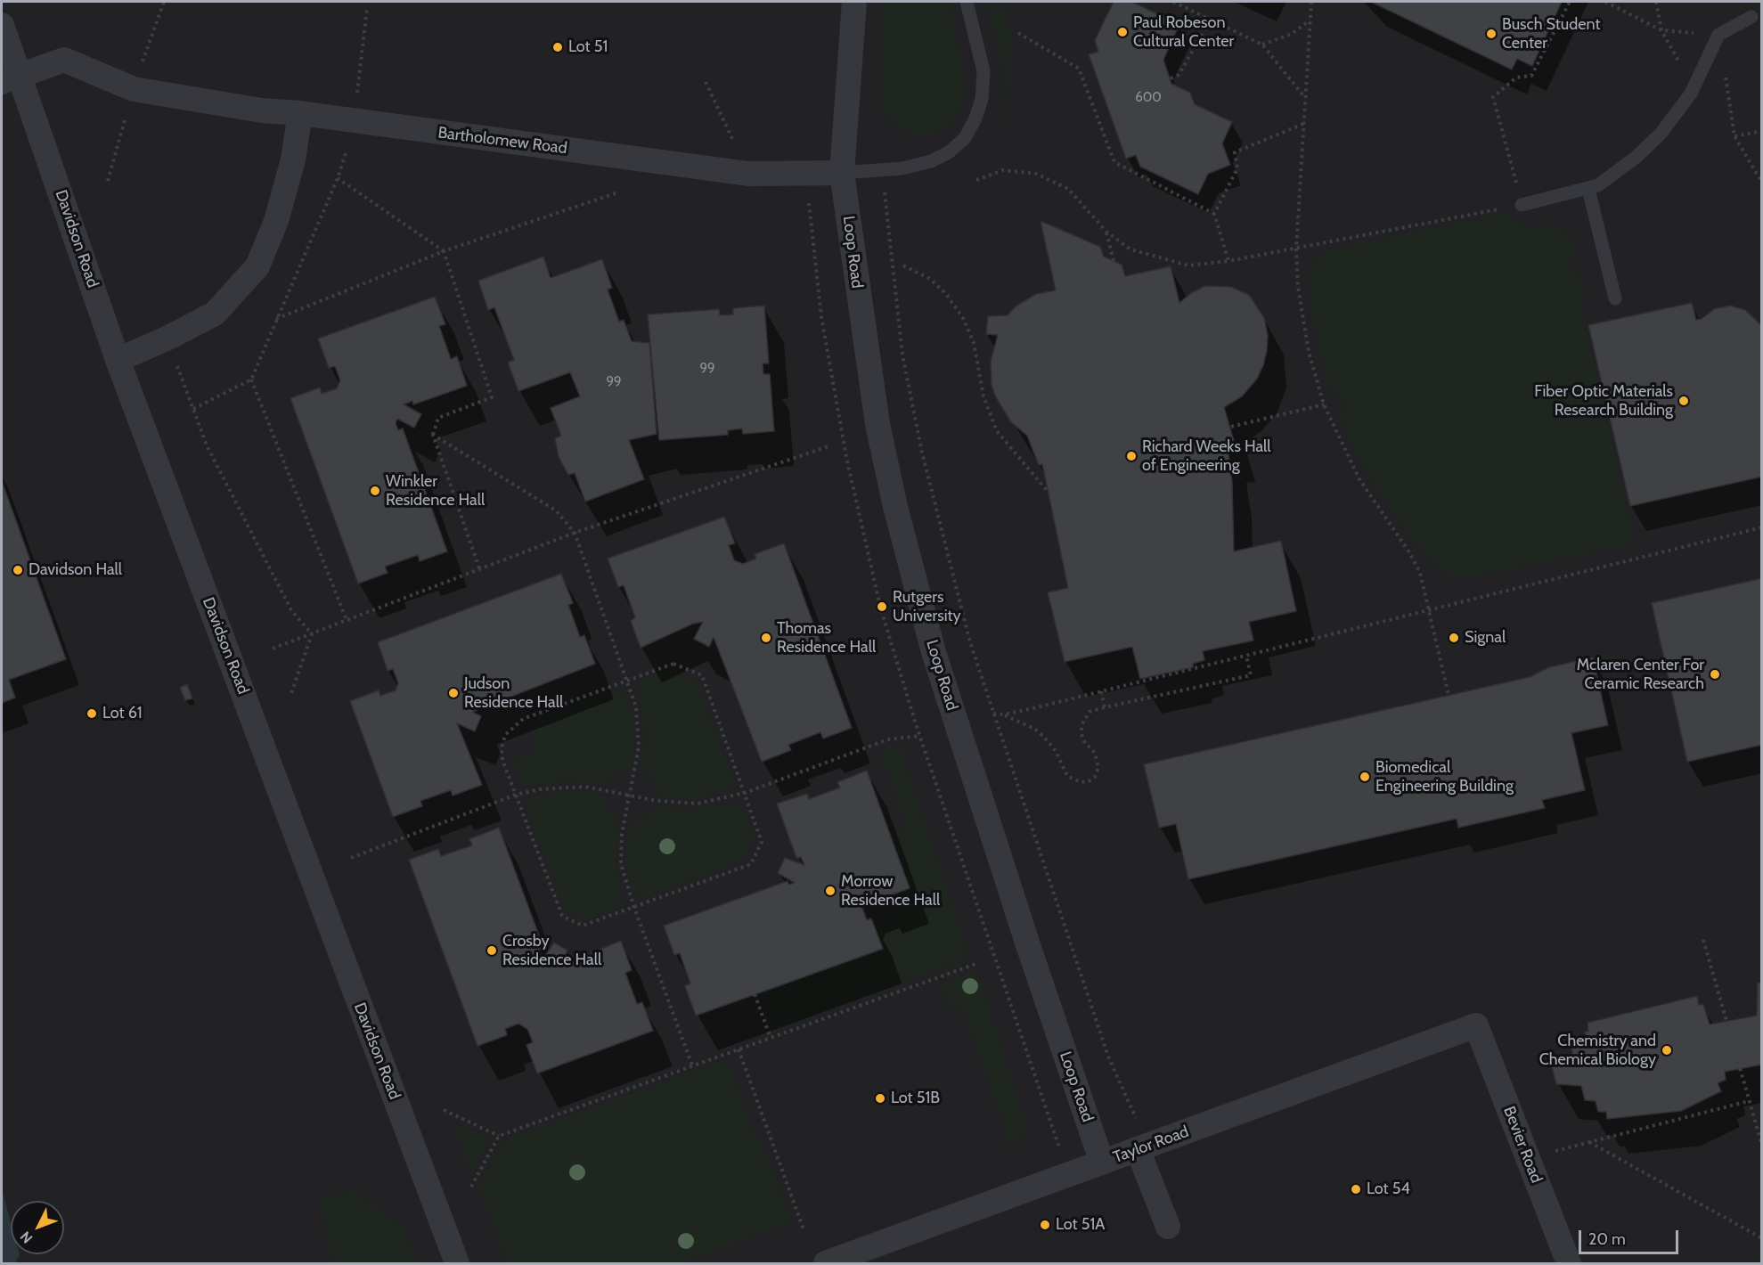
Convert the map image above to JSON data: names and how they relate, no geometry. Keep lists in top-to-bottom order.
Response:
{
  "streets": {
    "street": [
      "Bartholomew Road",
      "Davidson Road",
      "Loop Road",
      "Taylor Road",
      "Bevier Road"
    ]
  },
  "crossings": [
    ["Bartholomew Road", "Davidson Road"],
    ["Bartholomew Road", "Loop Road"],
    ["Loop Road", "Taylor Road"],
    ["Taylor Road", "Bevier Road"]
  ],
  "places": [
    "Paul Robeson Cultural Center",
    "Busch Student Center",
    "Lot 51",
    "Fiber Optic Materials Research Building",
    "Richard Weeks Hall of Engineering",
    "Winkler Residence Hall",
    "Davidson Hall",
    "Rutgers University",
    "Thomas Residence Hall",
    "Signal",
    "Mclaren Center For Ceramic Research",
    "Judson Residence Hall",
    "Lot 61",
    "Biomedical Engineering Building",
    "Morrow Residence Hall",
    "Crosby Residence Hall",
    "Chemistry and Chemical Biology",
    "Lot 51B",
    "Lot 54",
    "Lot 51A"
  ],
  "house_numbers": ["600", "99", "99"],
  "scale_bar": "20 m",
  "north": "bottom left"
}
